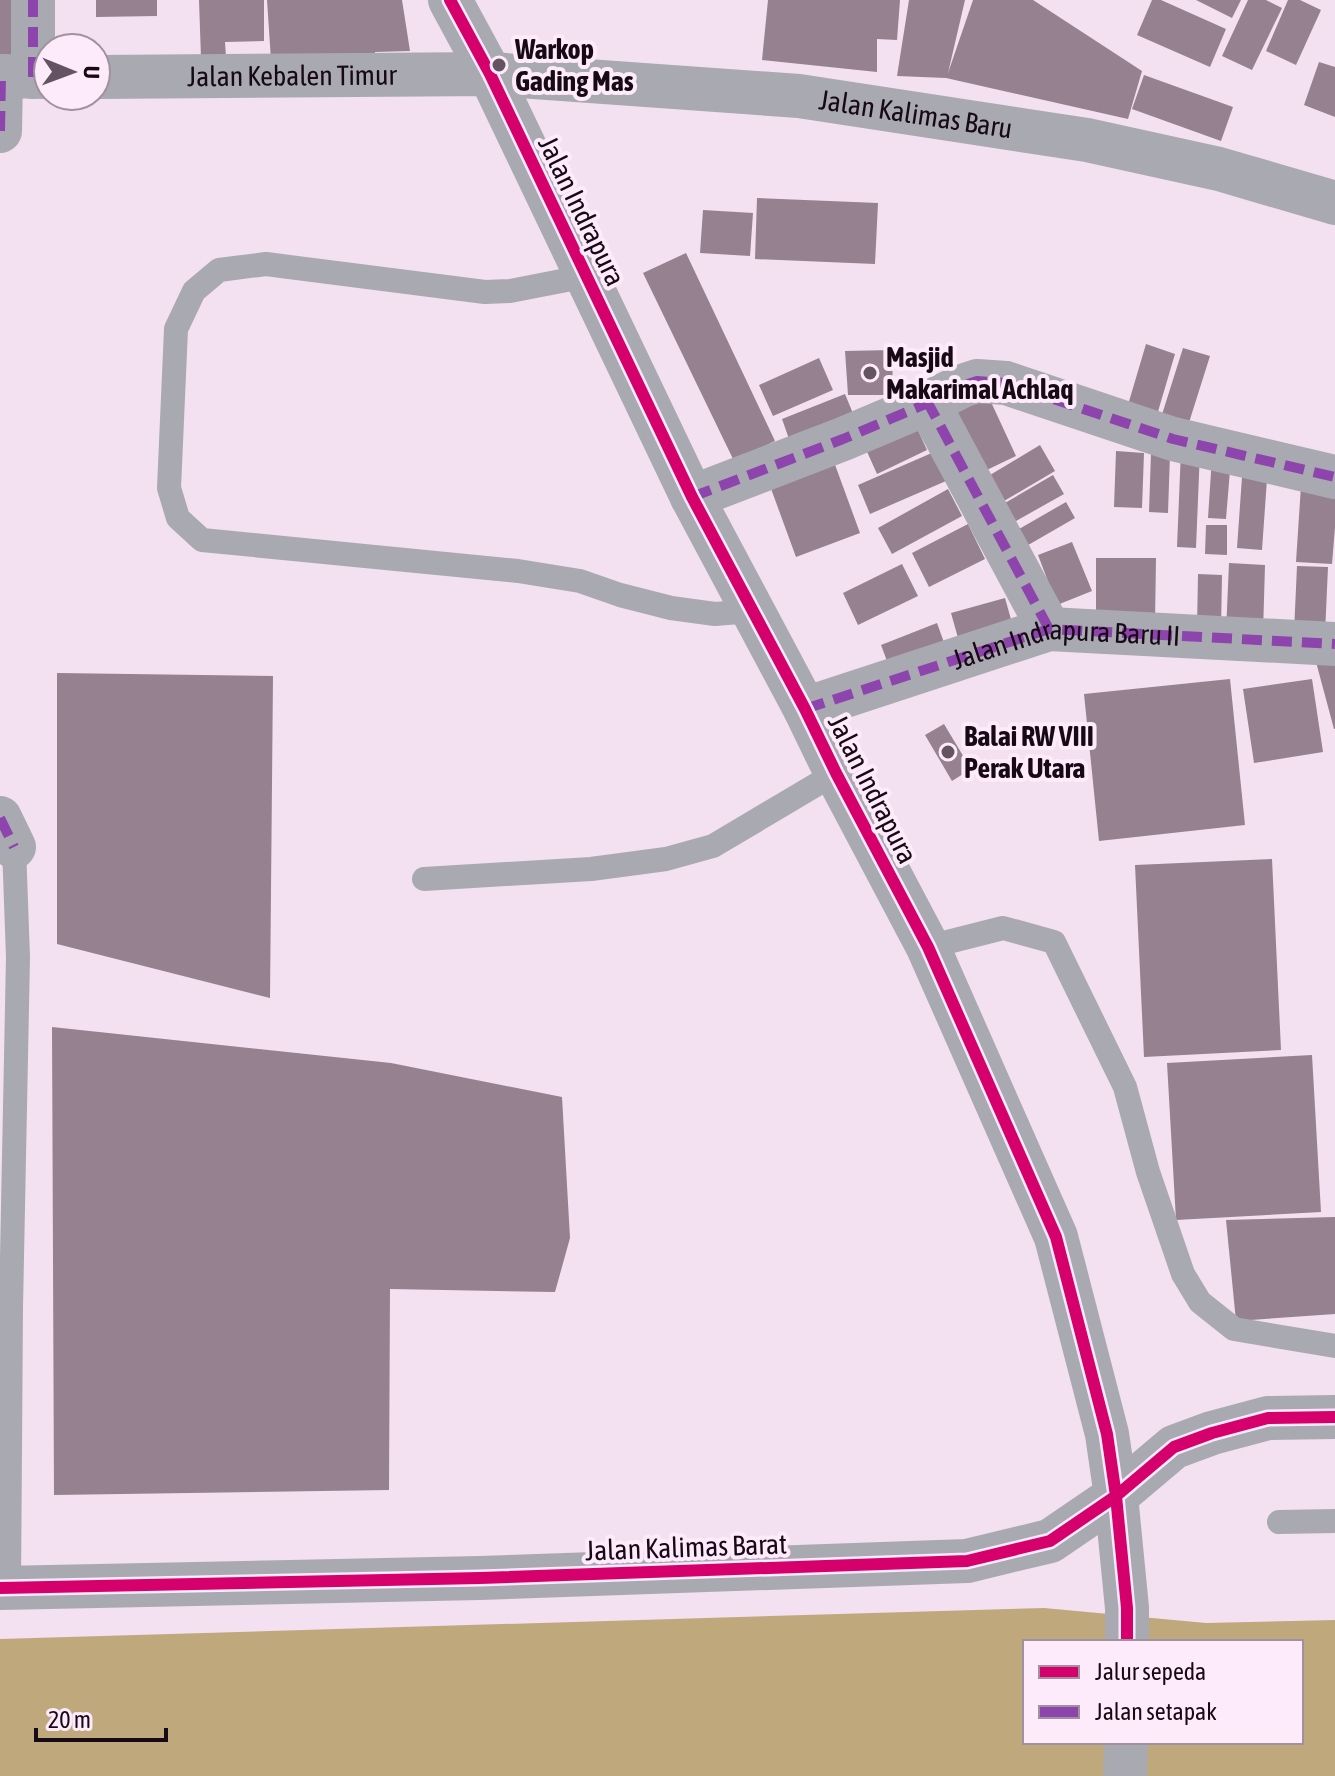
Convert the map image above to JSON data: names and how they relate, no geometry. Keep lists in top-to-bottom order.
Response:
{
  "streets": {
    "street": [
      "Jalan Kebalen Timur",
      "Jalan Kalimas Baru",
      "Jalan Indrapura",
      "Jalan Indrapura Baru II",
      "Jalan Kalimas Barat"
    ]
  },
  "crossings": [
    ["Jalan Kebalen Timur", "Jalan Kalimas Baru"],
    ["Jalan Kebalen Timur", "Jalan Indrapura"],
    ["Jalan Kalimas Baru", "Jalan Indrapura"],
    ["Jalan Indrapura", "Jalan Indrapura Baru II"],
    ["Jalan Indrapura", "Jalan Kalimas Barat"]
  ],
  "places": ["Warkop Gading Mas", "Masjid Makarimal Achlaq", "Balai RW VIII Perak Utara"],
  "legend": ["Jalur sepeda", "Jalan setapak"],
  "scale_bar": "20 m",
  "north": "right"
}
